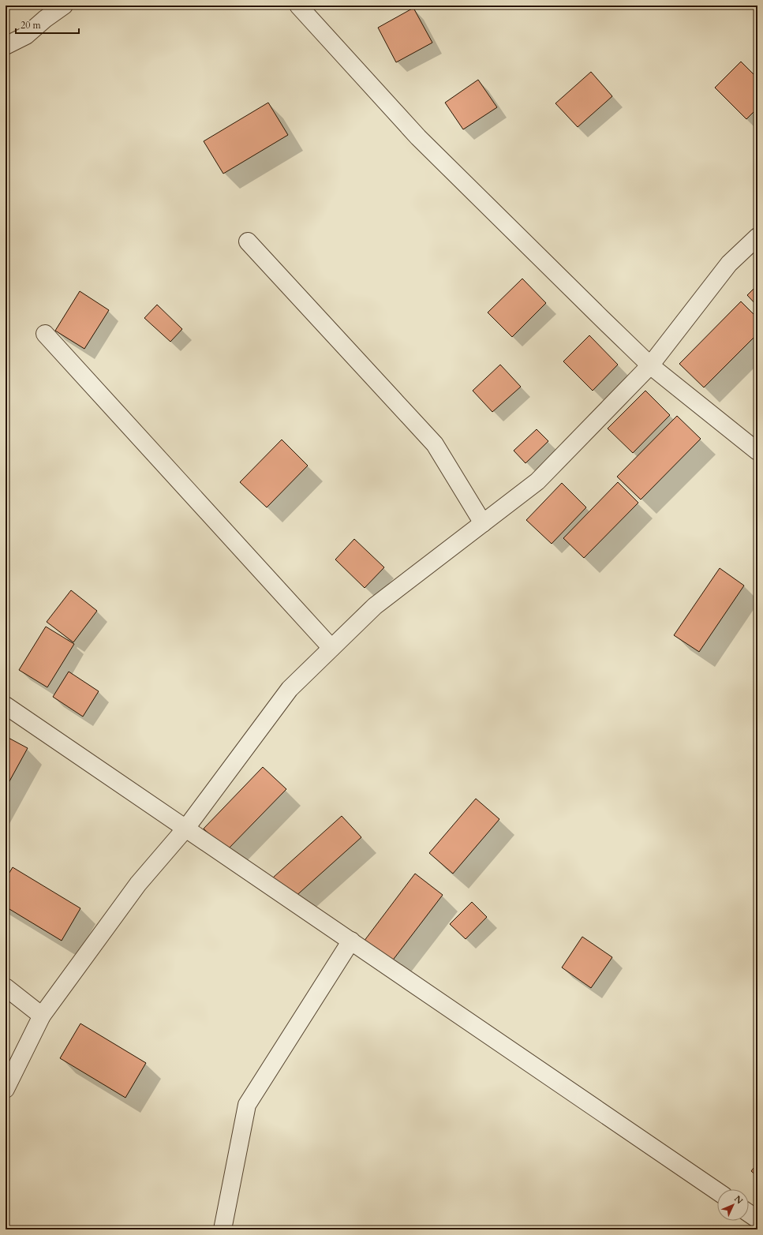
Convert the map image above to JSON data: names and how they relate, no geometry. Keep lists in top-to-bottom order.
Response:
{
  "scale_bar": "20 m",
  "north": "top right"
}
